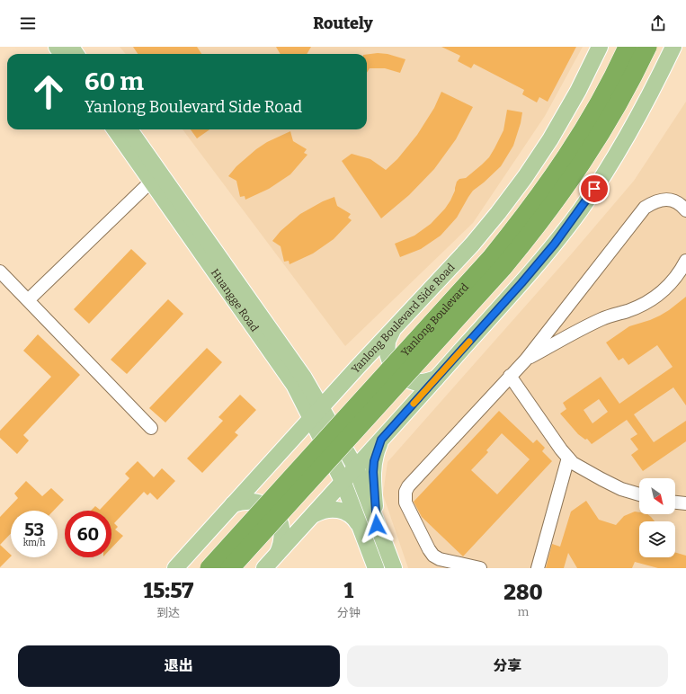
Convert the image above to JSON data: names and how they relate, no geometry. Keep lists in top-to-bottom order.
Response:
{
  "streets": {
    "highway": ["Yanlong Boulevard"],
    "main road": ["Huangge Road", "Yanlong Boulevard Side Road"]
  },
  "crossings": [
    ["Huangge Road", "Yanlong Boulevard Side Road"]
  ],
  "north": "bottom right",
  "page": {
    "header": "Routely",
    "turn": ["60 m", "Yanlong Boulevard Side Road"],
    "speed": "53 km/h",
    "limit": "60",
    "eta": [
      "15:57",
      "到达",
      "1",
      "分钟",
      "280",
      "m"
    ],
    "buttons": ["退出", "分享"]
  }
}
